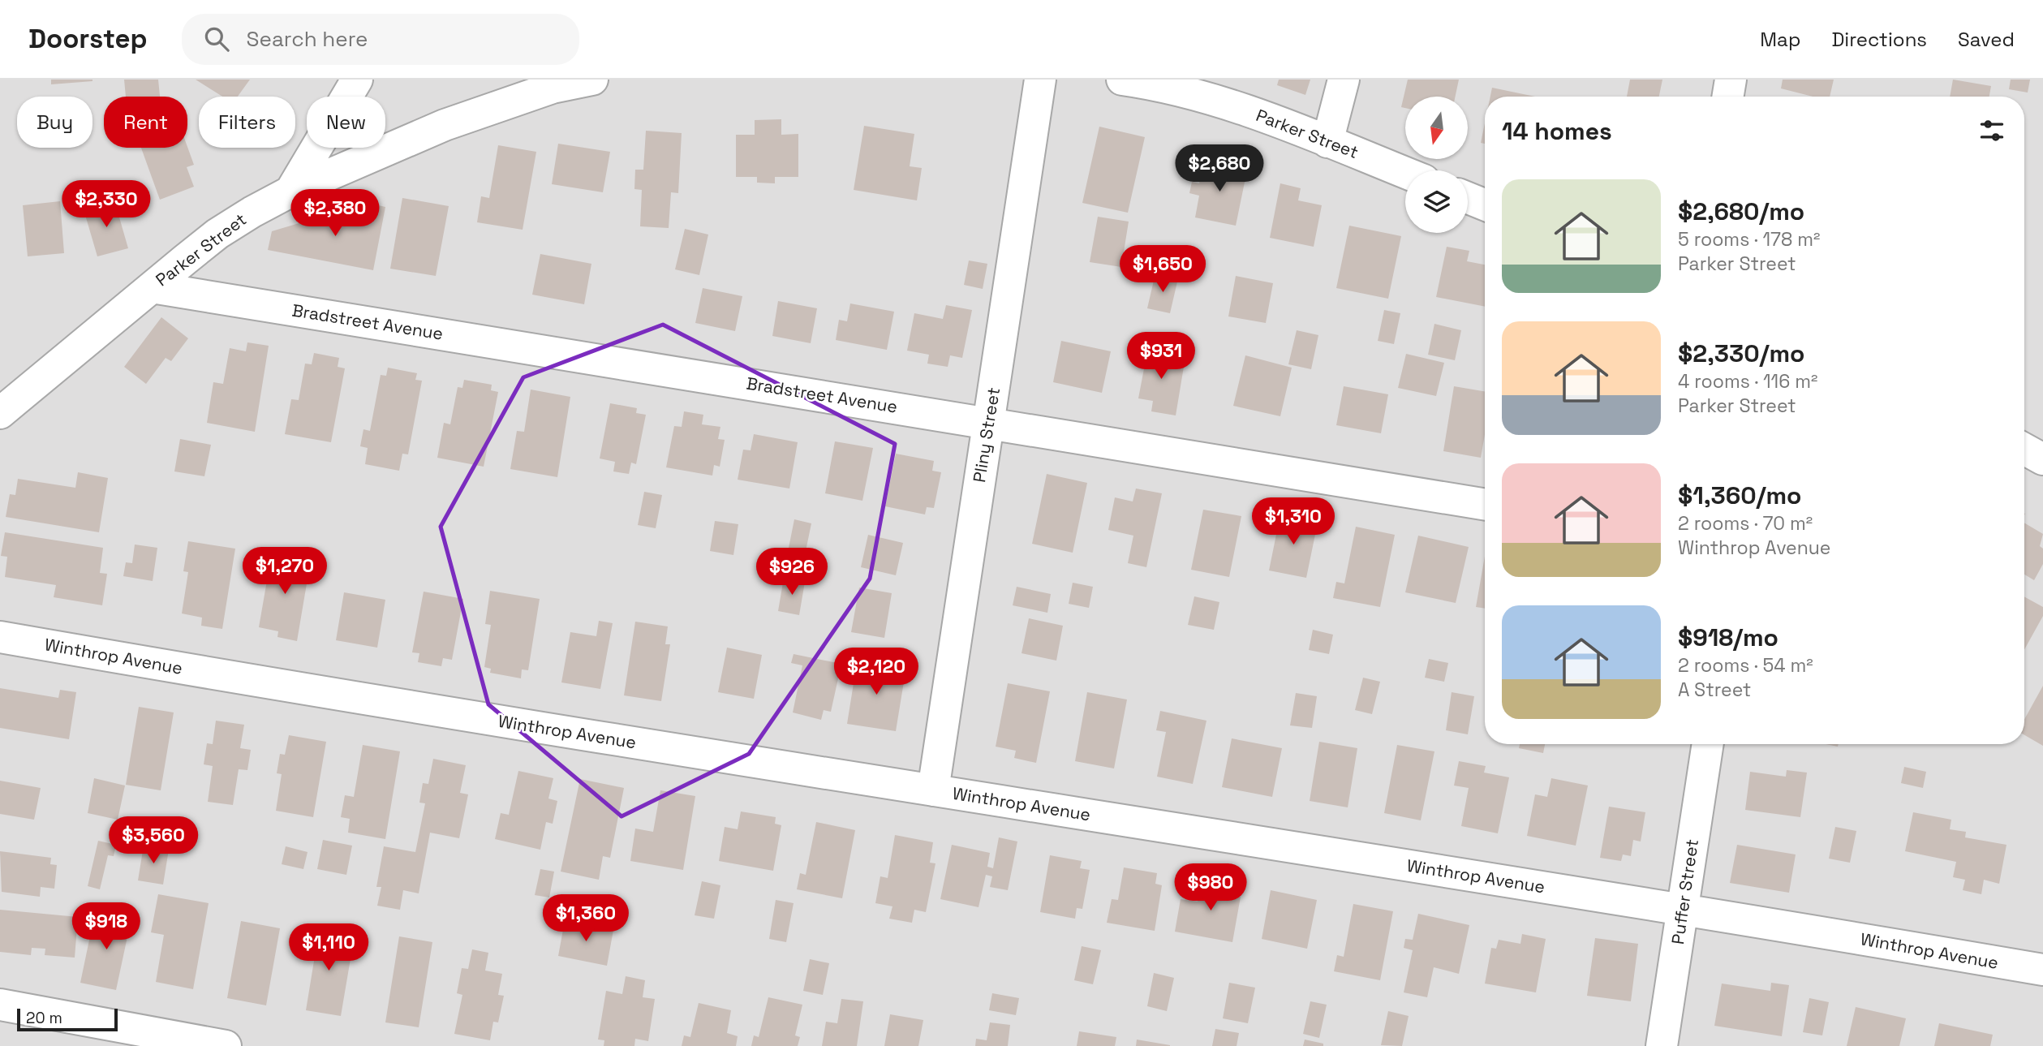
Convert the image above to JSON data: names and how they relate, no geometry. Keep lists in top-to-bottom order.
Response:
{
  "streets": {
    "street": [
      "Parker Street",
      "Bradstreet Avenue",
      "Pliny Street",
      "Winthrop Avenue",
      "Puffer Street"
    ]
  },
  "crossings": [
    ["Parker Street", "Bradstreet Avenue"],
    ["Bradstreet Avenue", "Pliny Street"],
    ["Pliny Street", "Winthrop Avenue"],
    ["Winthrop Avenue", "Puffer Street"]
  ],
  "scale_bar": "20 m",
  "north": "bottom",
  "page": {
    "header": "Doorstep",
    "search": "Search here",
    "nav": ["Map", "Directions", "Saved"],
    "chip": [
      "Buy",
      "Rent",
      "Filters",
      "New"
    ],
    "heading": "14 homes",
    "price": [
      "$2,680",
      "$2,330",
      "$2,380",
      "$1,650",
      "$931",
      "$1,310",
      "$1,270",
      "$926",
      "$2,120",
      "$3,560",
      "$980",
      "$1,360",
      "$918",
      "$1,110"
    ],
    "list": [
      {
        "name": "$2,680/mo",
        "note": "5 rooms · 178 m² · Parker Street"
      },
      {
        "name": "$2,330/mo",
        "note": "4 rooms · 116 m² · Parker Street"
      },
      {
        "name": "$1,360/mo",
        "note": "2 rooms · 70 m² · Winthrop Avenue"
      },
      {
        "name": "$918/mo",
        "note": "2 rooms · 54 m² · A Street"
      }
    ],
    "scale": "20 m"
  }
}
